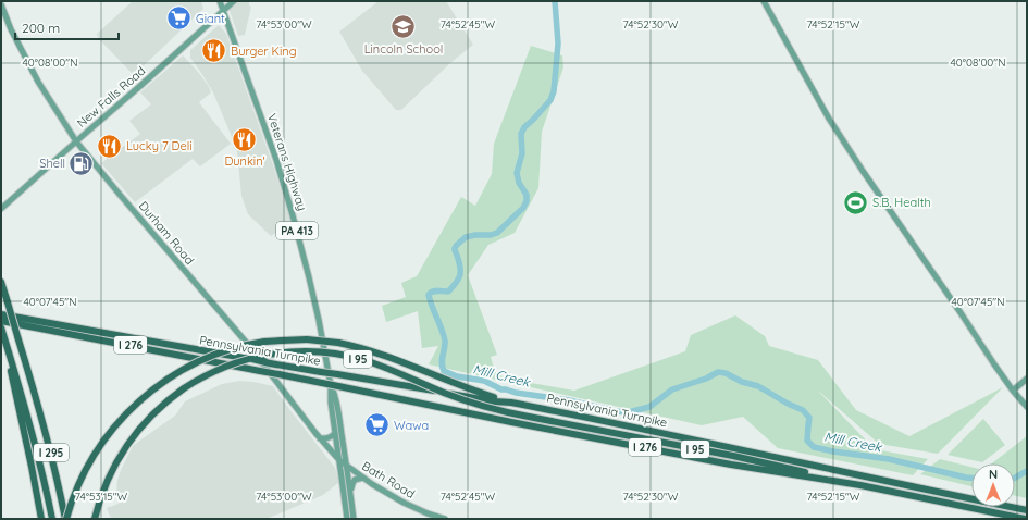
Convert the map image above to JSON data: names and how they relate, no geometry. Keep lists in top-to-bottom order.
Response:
{
  "streets": {
    "highway": [
      "I 276",
      "Pennsylvania Turnpike",
      "I 95",
      "I 295"
    ],
    "main road": [
      "New Falls Road",
      "Veterans Highway",
      "PA 413",
      "Durham Road",
      "Bath Road"
    ]
  },
  "crossings": [
    ["New Falls Road", "Veterans Highway"],
    ["New Falls Road", "Durham Road"],
    ["Veterans Highway", "Durham Road"],
    ["Veterans Highway", "Bath Road"],
    ["Durham Road", "Bath Road"],
    ["Pennsylvania Turnpike", "I 95"],
    ["I 95", "I 295"]
  ],
  "water": ["Mill Creek"],
  "places": {
    "supermarket": ["Giant", "Wawa"],
    "school or university": ["Lincoln School"],
    "restaurant": ["Burger King", "Dunkin'", "Lucky 7 Deli"],
    "fuel station": ["Shell"],
    "sports": ["S.B. Health"]
  },
  "scale_bar": "200 m",
  "north": "top",
  "coordinates": [
    "74°53'00\"W",
    "74°52'45\"W",
    "74°52'30\"W",
    "74°52'15\"W",
    "40°08'00\"N",
    "40°07'45\"N",
    "74°53'15\"W"
  ]
}
